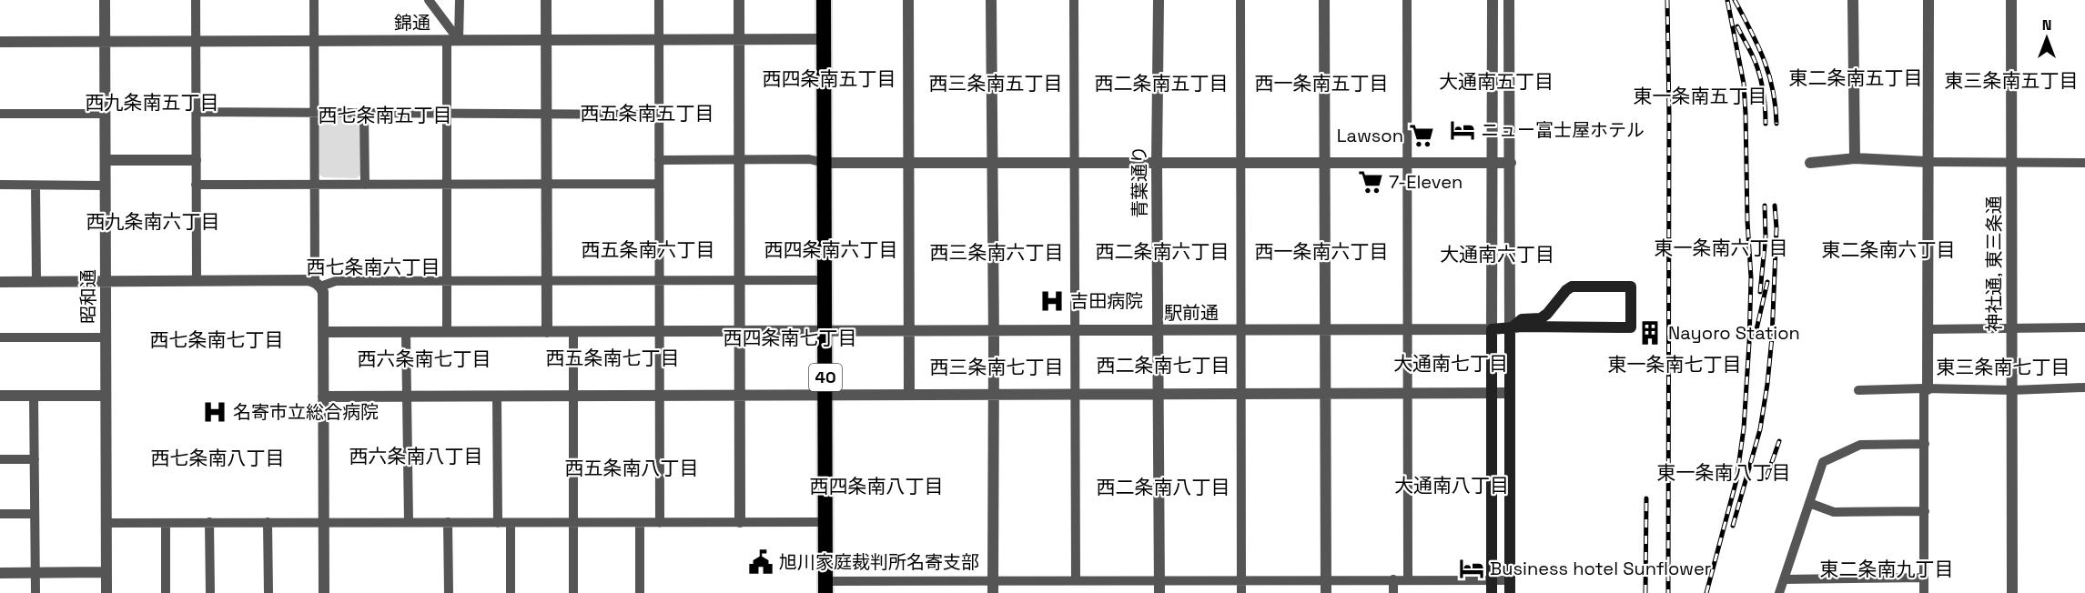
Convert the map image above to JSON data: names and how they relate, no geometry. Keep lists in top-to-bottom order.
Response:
{
  "streets": {
    "highway": ["40"],
    "street": [
      "錦通",
      "青葉通り",
      "神社通, 東三条通",
      "昭和通",
      "駅前通"
    ]
  },
  "crossings": [
    ["錦通", "昭和通"],
    ["錦通", "40"],
    ["青葉通り", "駅前通"],
    ["駅前通", "40"]
  ],
  "districts": [
    "東二条南五丁目",
    "西四条南五丁目",
    "東三条南五丁目",
    "大通南五丁目",
    "西三条南五丁目",
    "西二条南五丁目",
    "西一条南五丁目",
    "東一条南五丁目",
    "西九条南五丁目",
    "西五条南五丁目",
    "西七条南五丁目",
    "西九条南六丁目",
    "東一条南六丁目",
    "西五条南六丁目",
    "西四条南六丁目",
    "東二条南六丁目",
    "西二条南六丁目",
    "西一条南六丁目",
    "西三条南六丁目",
    "大通南六丁目",
    "西七条南六丁目",
    "西四条南七丁目",
    "西七条南七丁目",
    "西五条南七丁目",
    "西六条南七丁目",
    "大通南七丁目",
    "東一条南七丁目",
    "西二条南七丁目",
    "西三条南七丁目",
    "東三条南七丁目",
    "西六条南八丁目",
    "西七条南八丁目",
    "西五条南八丁目",
    "東一条南八丁目",
    "大通南八丁目",
    "西四条南八丁目",
    "西二条南八丁目",
    "東二条南九丁目"
  ],
  "places": {
    "hotel": ["ニュー富士屋ホテル", "Business hotel Sunflower"],
    "supermarket": ["Lawson", "7-Eleven"],
    "hospital": ["吉田病院", "名寄市立総合病院"],
    "building": ["Nayoro Station"],
    "public building": ["旭川家庭裁判所名寄支部"]
  },
  "north": "top"
}
